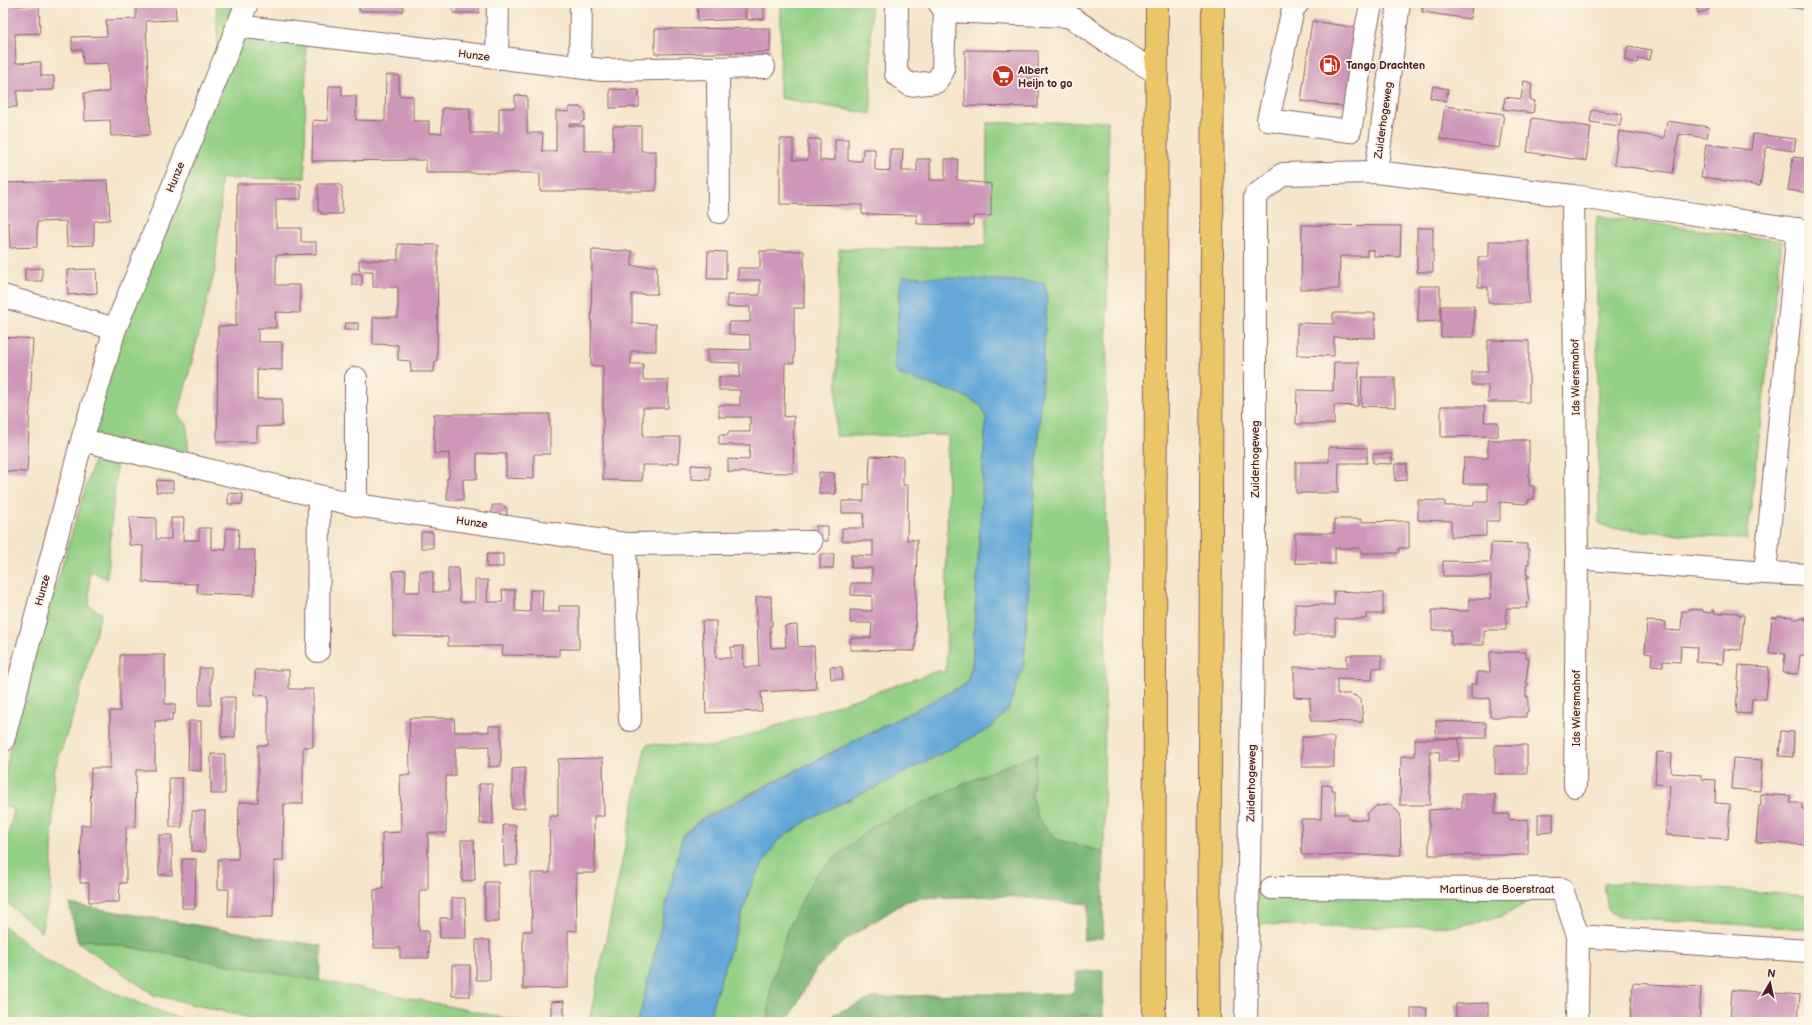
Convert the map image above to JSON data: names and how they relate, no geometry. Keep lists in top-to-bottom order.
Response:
{
  "streets": {
    "street": [
      "Hunze",
      "Zuiderhogeweg",
      "Ids Wiersmahof",
      "Martinus de Boerstraat"
    ]
  },
  "places": {
    "fuel station": ["Tango Drachten"],
    "supermarket": ["Albert Heijn to go"]
  },
  "north": "top"
}
